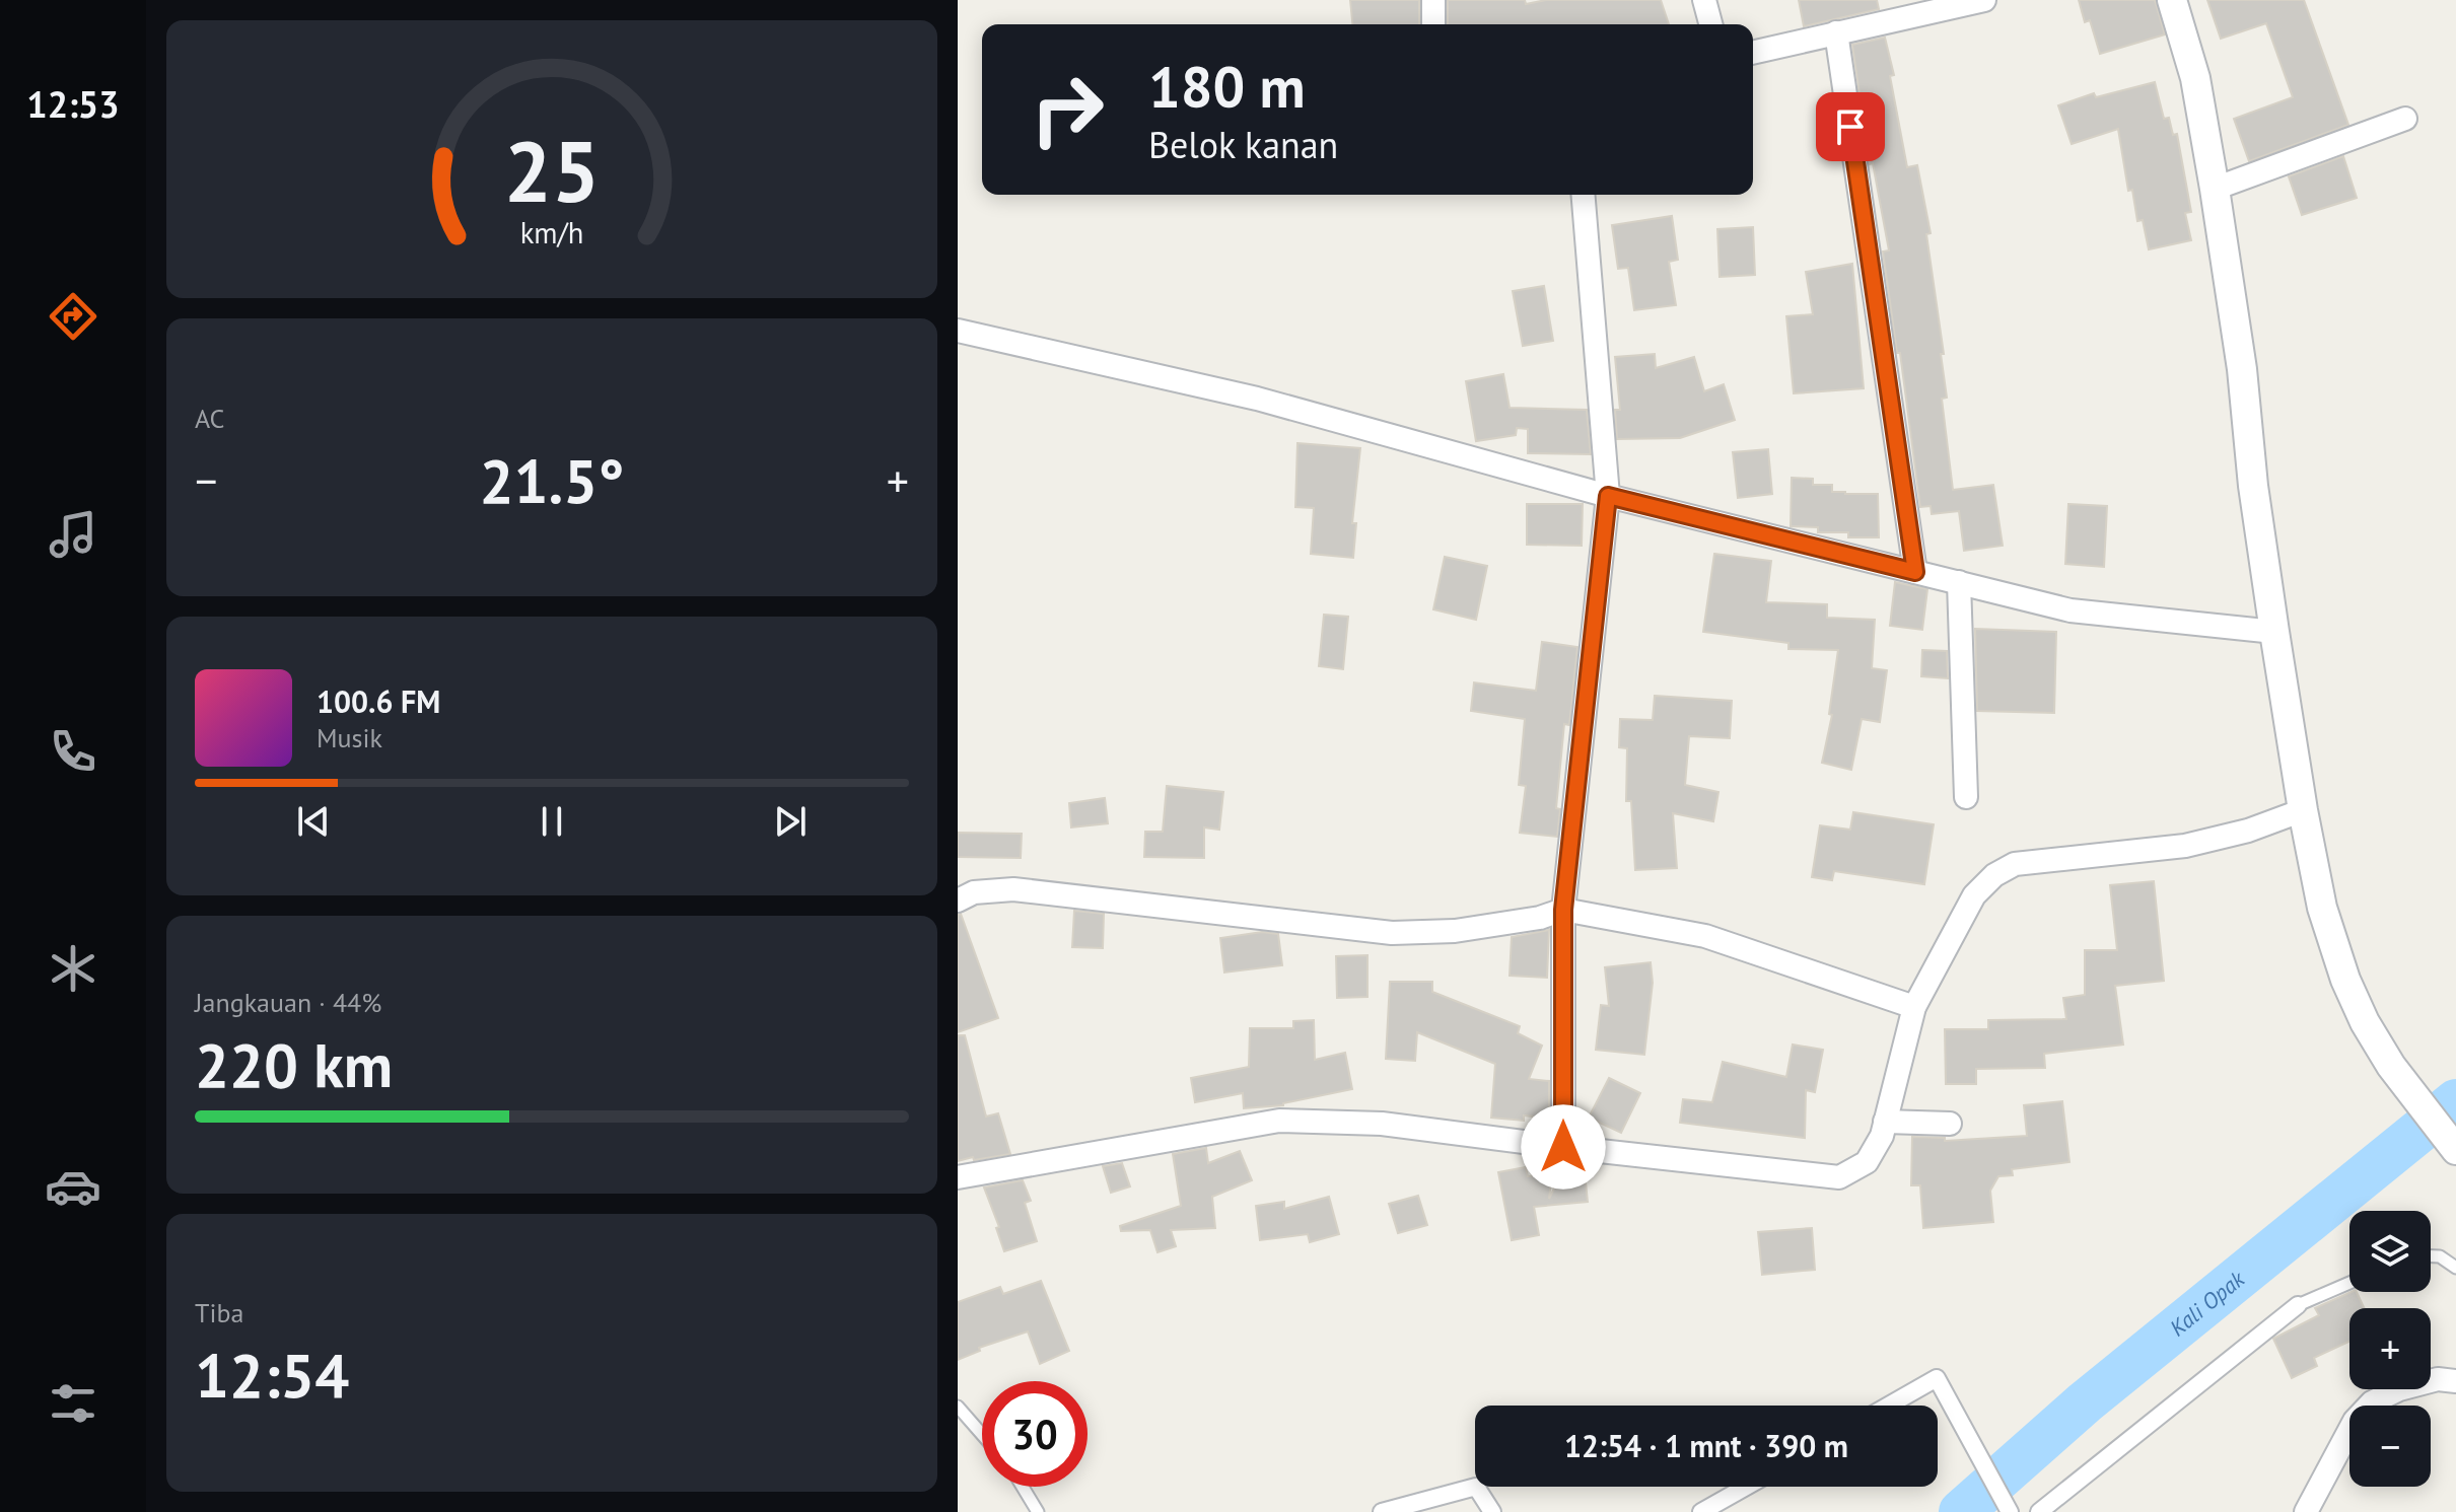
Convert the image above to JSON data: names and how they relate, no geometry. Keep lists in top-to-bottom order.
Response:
{
  "water": ["Kali Opak"],
  "page": {
    "tabs": "12:53",
    "turn": ["180 m", "Belok kanan"],
    "tile": [
      "AC",
      ["Jangkauan · 44%", "220 km"],
      ["Tiba", "12:54"]
    ],
    "heat": ["−", "21.5°", "+"],
    "song": ["100.6 FM", "Musik"],
    "map_buttons": ["+", "−"],
    "limit": "30",
    "trip": "12:54 · 1 mnt · 390 m",
    "gauge": ["25", "km/h"]
  }
}
